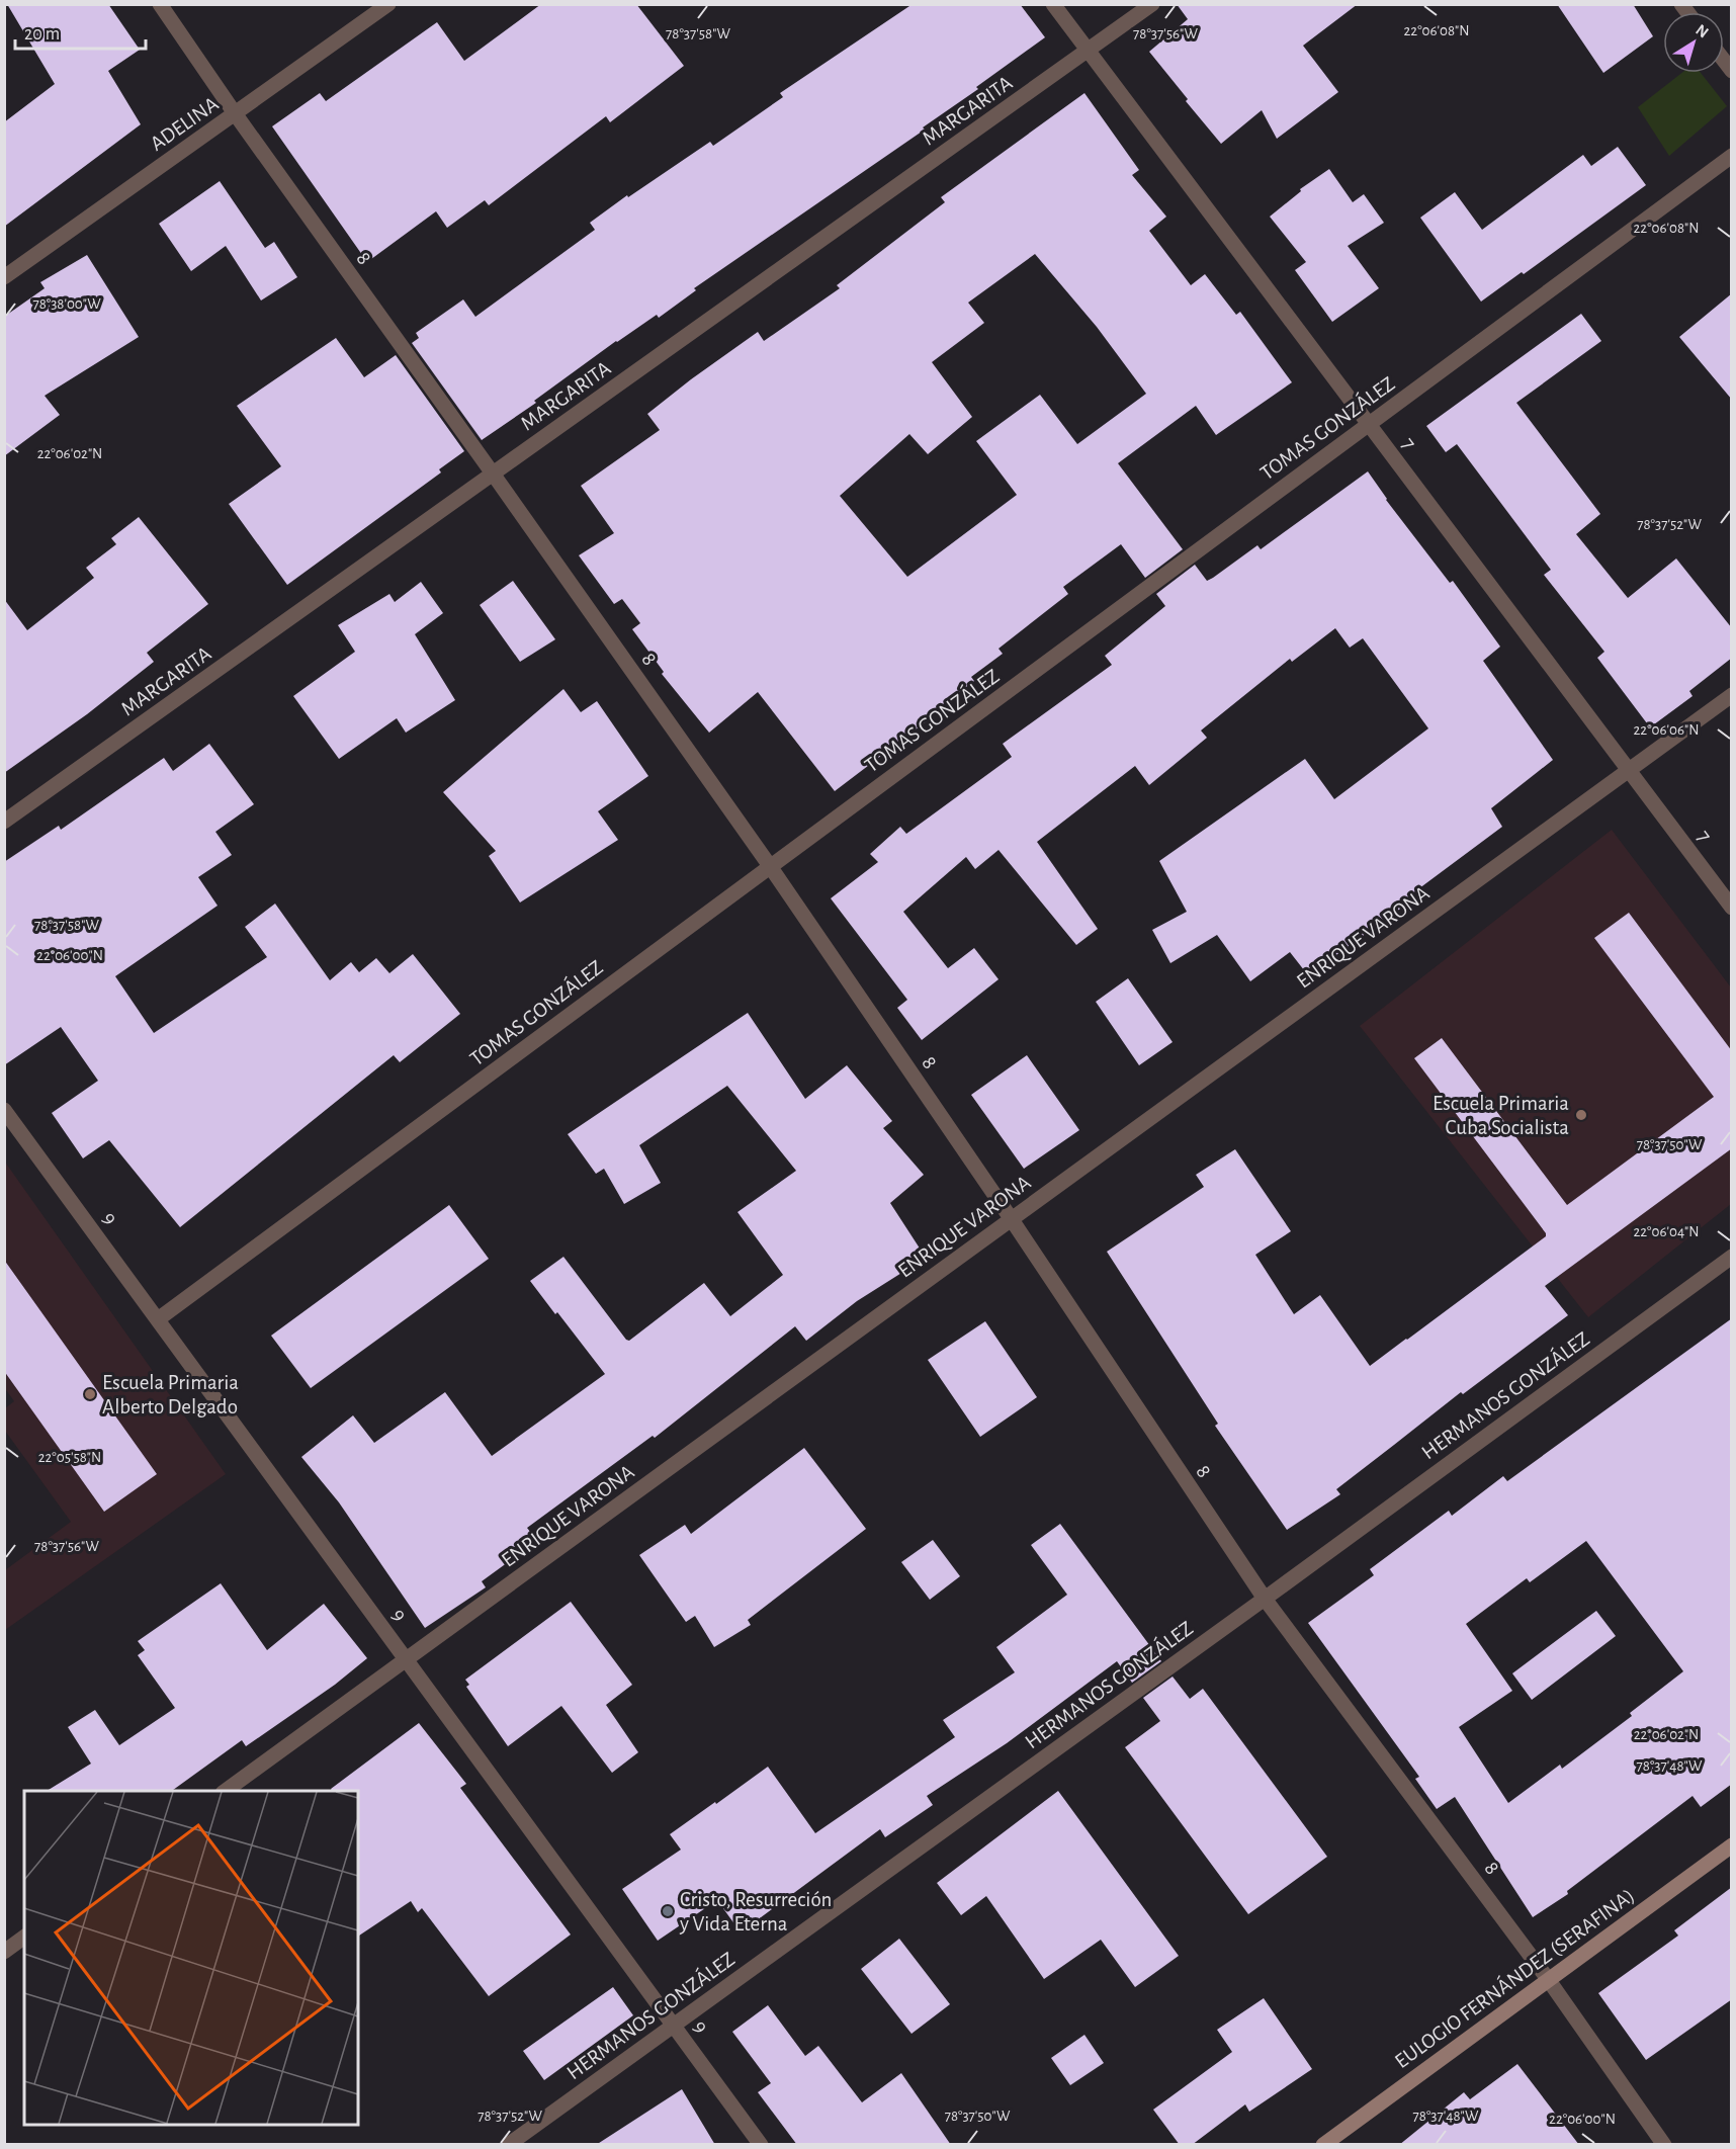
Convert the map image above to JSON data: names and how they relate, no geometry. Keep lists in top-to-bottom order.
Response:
{
  "streets": {
    "street": [
      "MARGARITA",
      "ADELINA",
      "8",
      "TOMAS GONZÁLEZ",
      "7",
      "ENRIQUE VARONA",
      "9",
      "HERMANOS GONZÁLEZ",
      "EULOGIO FERNÁNDEZ (SERAFINA)"
    ]
  },
  "crossings": [
    ["MARGARITA", "8"],
    ["MARGARITA", "7"],
    ["ADELINA", "8"],
    ["8", "TOMAS GONZÁLEZ"],
    ["8", "ENRIQUE VARONA"],
    ["8", "HERMANOS GONZÁLEZ"],
    ["8", "EULOGIO FERNÁNDEZ (SERAFINA)"],
    ["TOMAS GONZÁLEZ", "7"],
    ["TOMAS GONZÁLEZ", "9"],
    ["7", "ENRIQUE VARONA"],
    ["ENRIQUE VARONA", "9"],
    ["9", "HERMANOS GONZÁLEZ"]
  ],
  "places": ["Escuela Primaria Cuba Socialista", "Escuela Primaria Alberto Delgado", "Cristo, Resurreción y Vida Eterna"],
  "scale_bar": "20 m",
  "north": "top right",
  "coordinates": [
    "22°06'08\"N",
    "78°37'58\"W",
    "78°37'56\"W",
    "78°38'00\"W",
    "22°06'02\"N",
    "78°37'52\"W",
    "22°06'06\"N",
    "22°06'00\"N",
    "78°37'50\"W",
    "22°06'04\"N",
    "22°05'58\"N",
    "78°37'48\"W"
  ]
}
